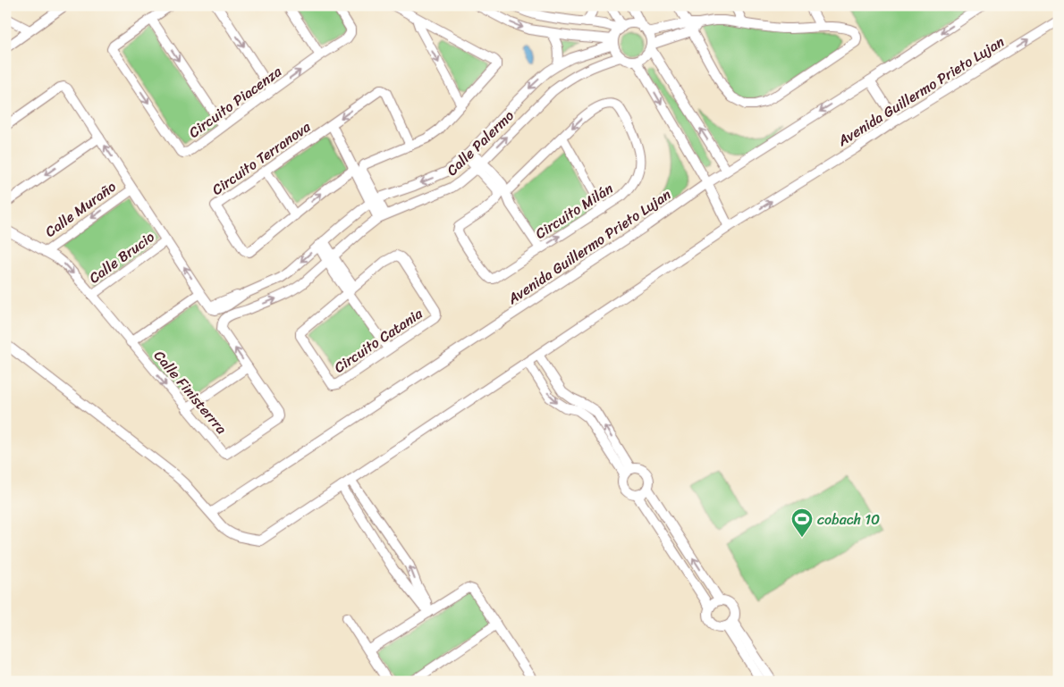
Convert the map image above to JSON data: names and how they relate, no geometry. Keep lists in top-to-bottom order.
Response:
{
  "streets": {
    "street": [
      "Avenida Guillermo Prieto Lujan",
      "Circuito Piacenza",
      "Calle Palermo",
      "Circuito Terranova",
      "Calle Muraño",
      "Circuito Milán",
      "Calle Brucio",
      "Circuito Catania",
      "Calle Finisterrra"
    ]
  },
  "crossings": [
    ["Calle Palermo", "Circuito Milán"],
    ["Calle Palermo", "Calle Finisterrra"],
    ["Calle Muraño", "Calle Finisterrra"],
    ["Calle Brucio", "Calle Finisterrra"]
  ],
  "places": {
    "sports": ["cobach 10"]
  }
}
